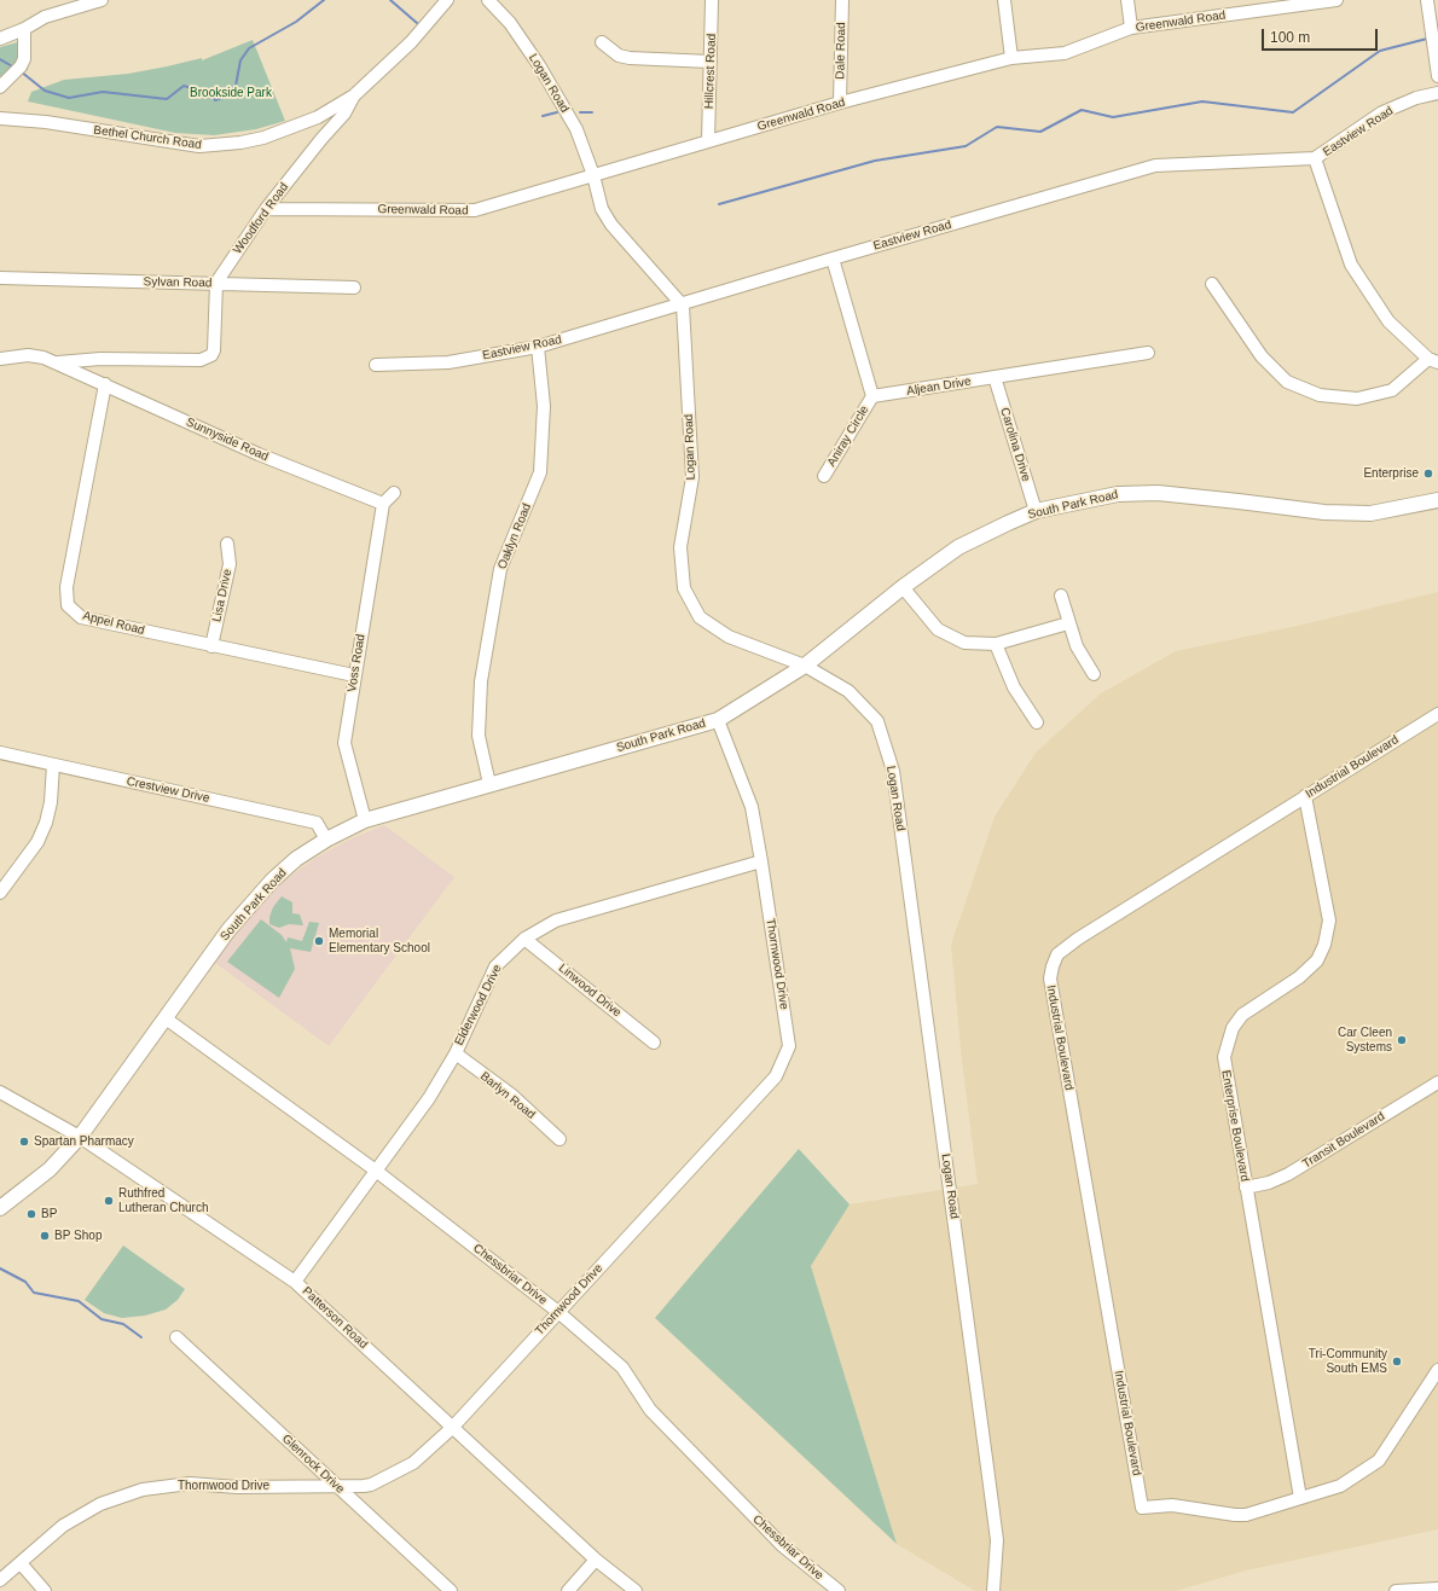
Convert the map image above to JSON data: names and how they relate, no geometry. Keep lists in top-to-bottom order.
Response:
{
  "streets": {
    "main road": ["South Park Road"],
    "street": [
      "Greenwald Road",
      "Dale Road",
      "Hillcrest Road",
      "Logan Road",
      "Eastview Road",
      "Bethel Church Road",
      "Woodford Road",
      "Sylvan Road",
      "Aljean Drive",
      "Aniray Circle",
      "Sunnyside Road",
      "Carolina Drive",
      "Oaklyn Road",
      "Lisa Drive",
      "Appel Road",
      "Voss Road",
      "Industrial Boulevard",
      "Crestview Drive",
      "Thornwood Drive",
      "Linwood Drive",
      "Elderwood Drive",
      "Barlyn Road",
      "Enterprise Boulevard",
      "Transit Boulevard",
      "Chessbriar Drive",
      "Patterson Road",
      "Glenrock Drive"
    ]
  },
  "crossings": [
    ["Greenwald Road", "Dale Road"],
    ["Greenwald Road", "Hillcrest Road"],
    ["Greenwald Road", "Logan Road"],
    ["Greenwald Road", "Woodford Road"],
    ["Logan Road", "Eastview Road"],
    ["Logan Road", "South Park Road"],
    ["Eastview Road", "Oaklyn Road"],
    ["Bethel Church Road", "Woodford Road"],
    ["Woodford Road", "Sylvan Road"],
    ["Aljean Drive", "Aniray Circle"],
    ["Aljean Drive", "Carolina Drive"],
    ["Sunnyside Road", "Appel Road"],
    ["Sunnyside Road", "Voss Road"],
    ["Carolina Drive", "South Park Road"],
    ["South Park Road", "Oaklyn Road"],
    ["South Park Road", "Voss Road"],
    ["South Park Road", "Crestview Drive"],
    ["South Park Road", "Thornwood Drive"],
    ["South Park Road", "Chessbriar Drive"],
    ["South Park Road", "Patterson Road"],
    ["Lisa Drive", "Appel Road"],
    ["Appel Road", "Voss Road"],
    ["Industrial Boulevard", "Enterprise Boulevard"],
    ["Thornwood Drive", "Elderwood Drive"],
    ["Thornwood Drive", "Chessbriar Drive"],
    ["Thornwood Drive", "Patterson Road"],
    ["Thornwood Drive", "Glenrock Drive"],
    ["Linwood Drive", "Elderwood Drive"],
    ["Elderwood Drive", "Barlyn Road"],
    ["Elderwood Drive", "Chessbriar Drive"],
    ["Elderwood Drive", "Patterson Road"],
    ["Enterprise Boulevard", "Transit Boulevard"]
  ],
  "parks": ["Brookside Park"],
  "places": [
    "Enterprise",
    "Memorial Elementary School",
    "Car Cleen Systems",
    "Spartan Pharmacy",
    "Ruthfred Lutheran Church",
    "BP",
    "BP Shop",
    "Tri-Community South EMS"
  ],
  "scale_bar": "100 m"
}
